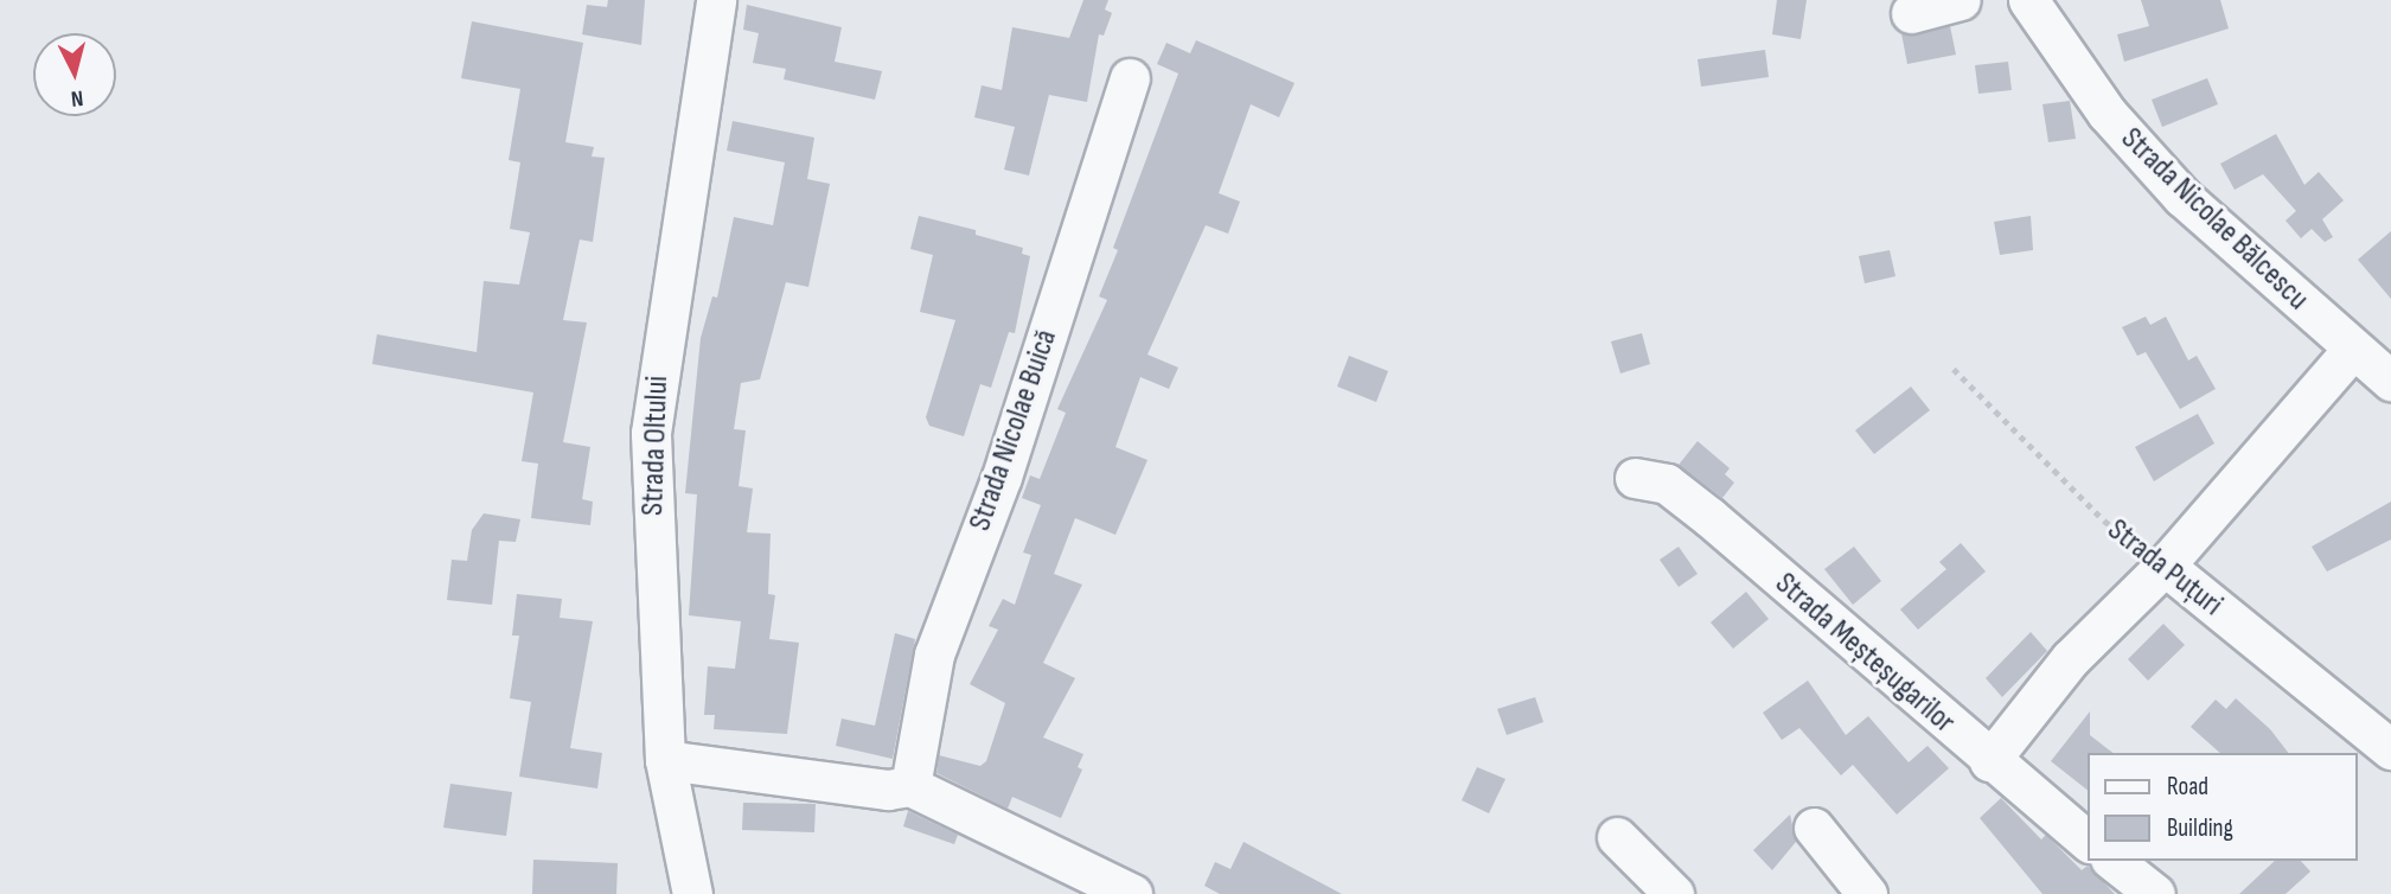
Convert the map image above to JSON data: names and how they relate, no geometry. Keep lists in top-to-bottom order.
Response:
{
  "streets": {
    "street": [
      "Strada Nicolae Bălcescu",
      "Strada Nicolae Buică",
      "Strada Oltului",
      "Strada Puțuri",
      "Strada Meșteșugarilor"
    ]
  },
  "legend": ["Road", "Building"],
  "north": "bottom"
}
